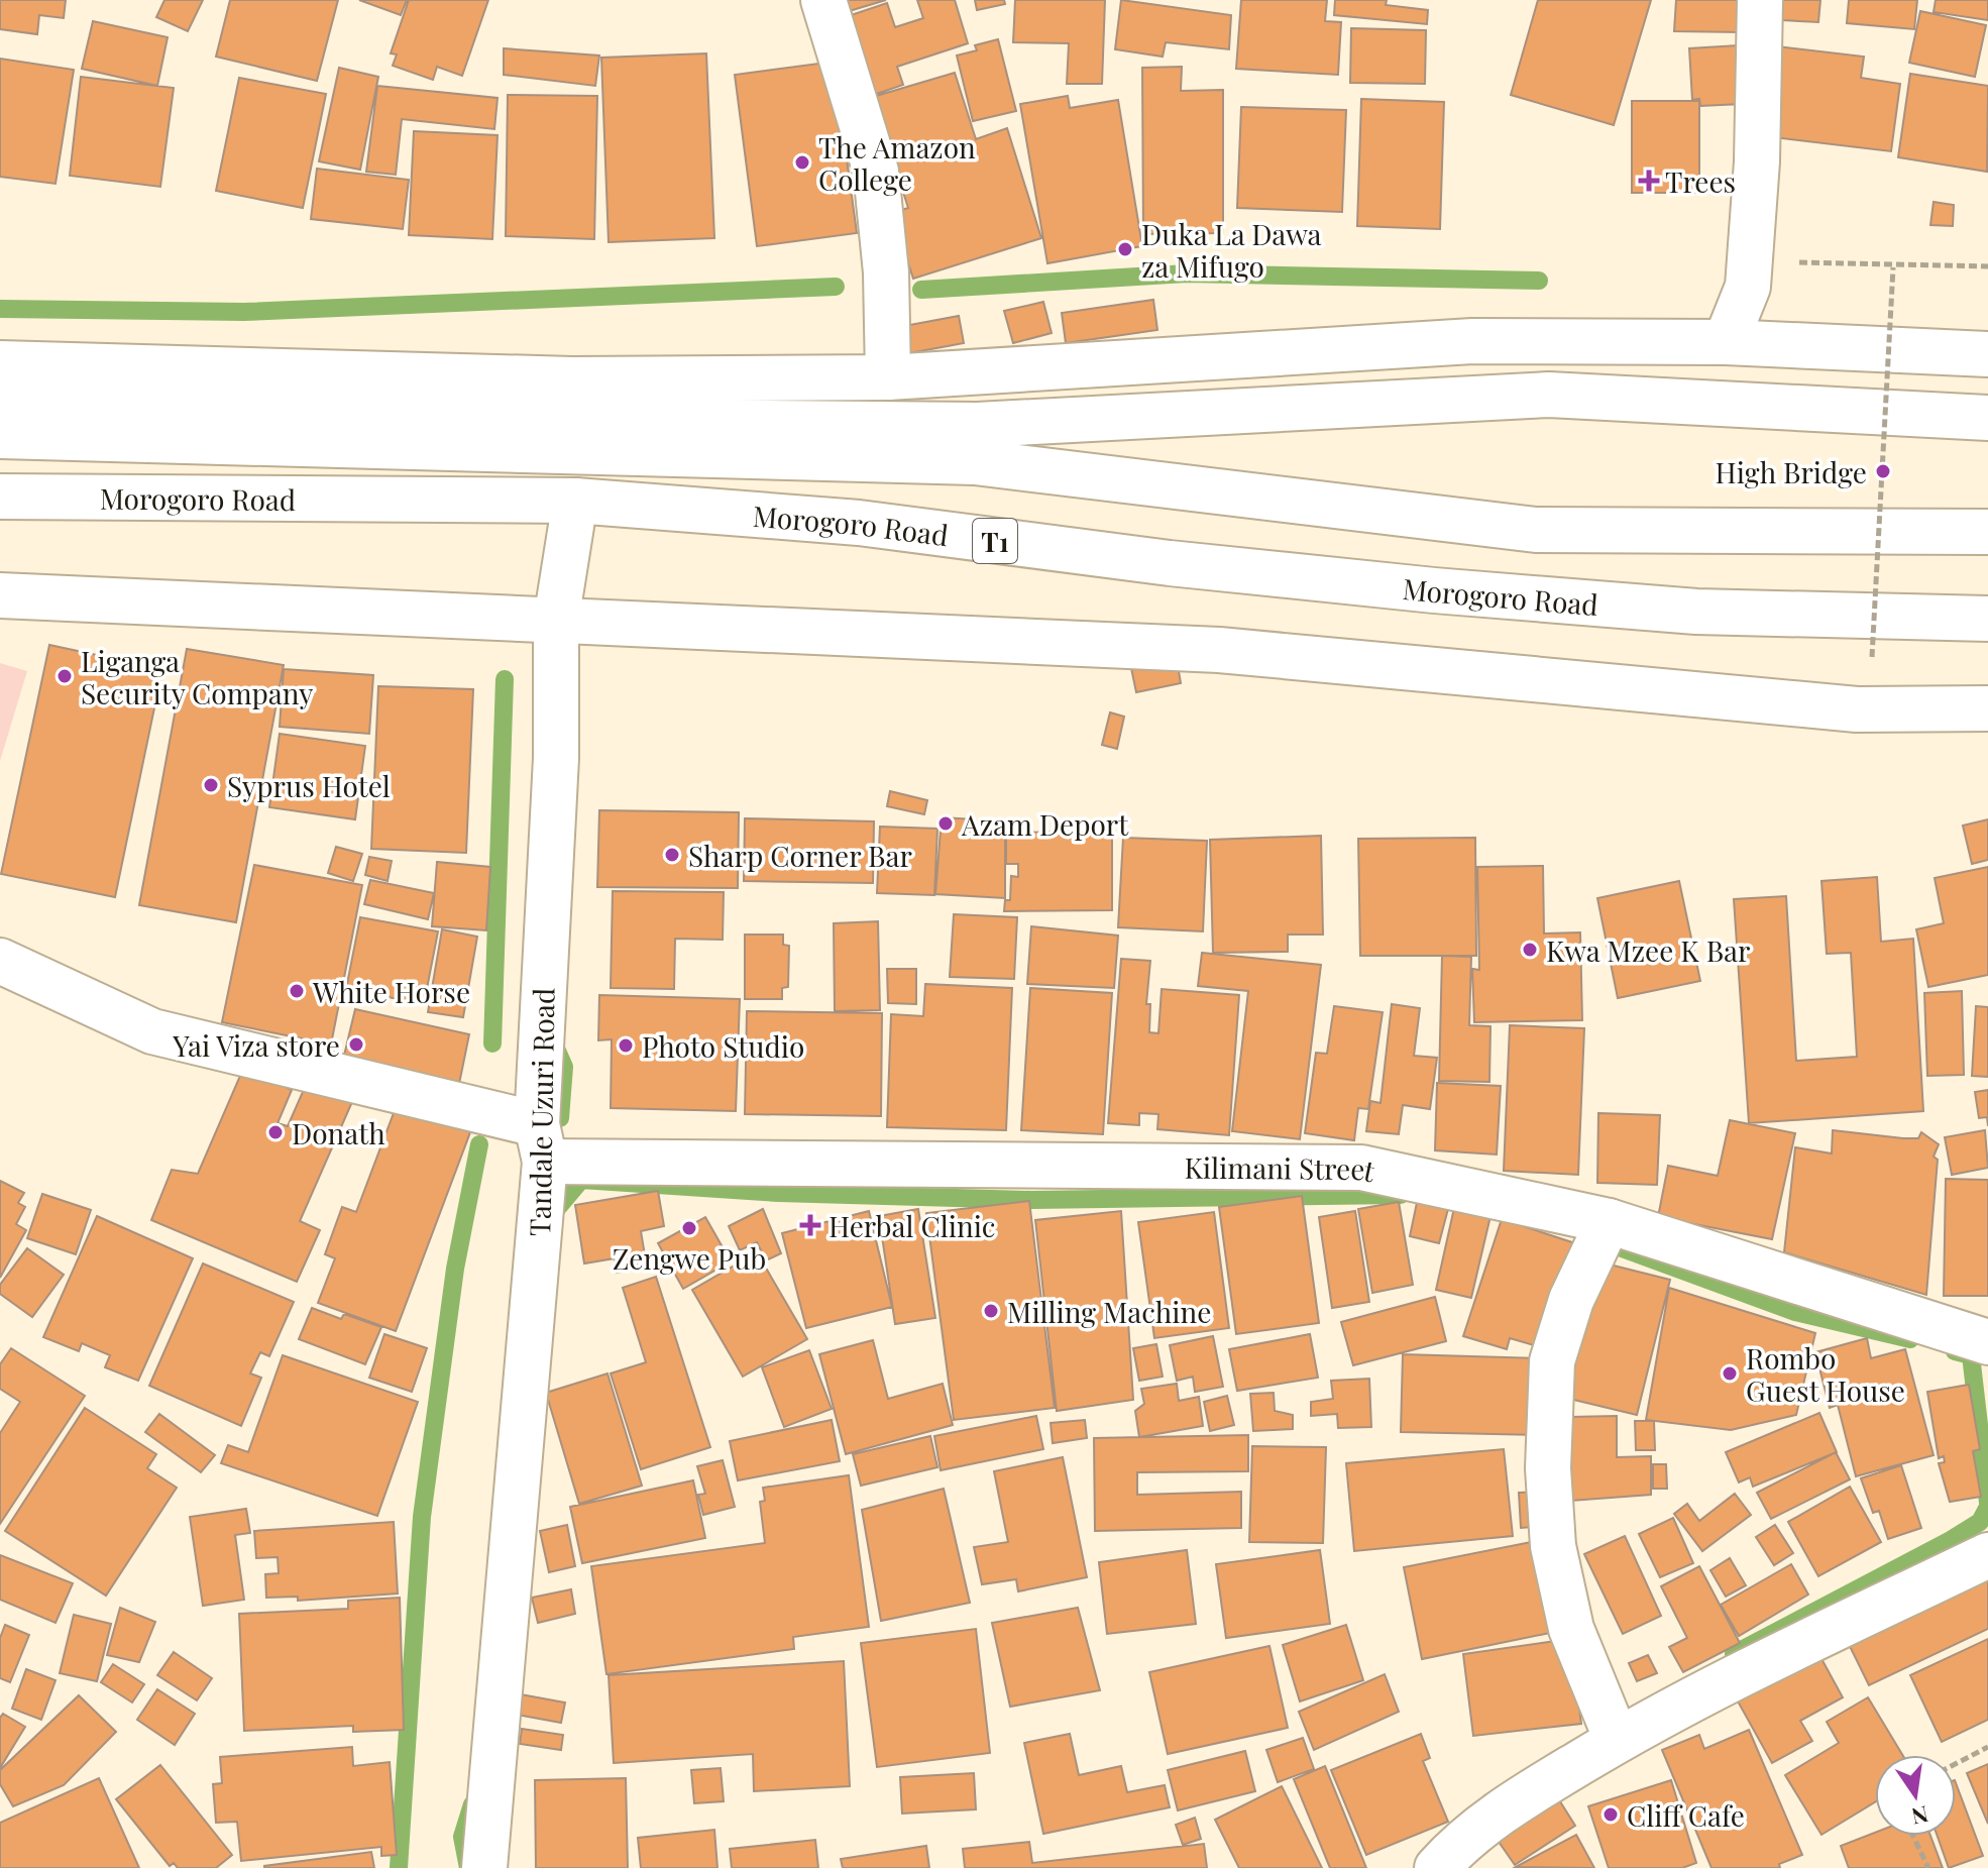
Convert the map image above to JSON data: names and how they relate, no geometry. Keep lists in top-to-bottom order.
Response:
{
  "streets": {
    "main road": [
      "Morogoro Road",
      "T1",
      "Tandale Uzuri Road",
      "Kilimani Street"
    ]
  },
  "crossings": [
    ["Morogoro Road", "Tandale Uzuri Road"],
    ["Tandale Uzuri Road", "Kilimani Street"]
  ],
  "places": {
    "other": [
      "The Amazon College",
      "Duka La Dawa za Mifugo",
      "High Bridge",
      "Liganga Security Company",
      "Syprus Hotel",
      "Azam Deport",
      "Sharp Corner Bar",
      "Kwa Mzee K Bar",
      "White Horse",
      "Yai Viza store",
      "Photo Studio",
      "Donath",
      "Zengwe Pub",
      "Milling Machine",
      "Rombo Guest House",
      "Cliff Cafe"
    ],
    "health": ["Trees", "Herbal Clinic"]
  },
  "north": "bottom"
}
